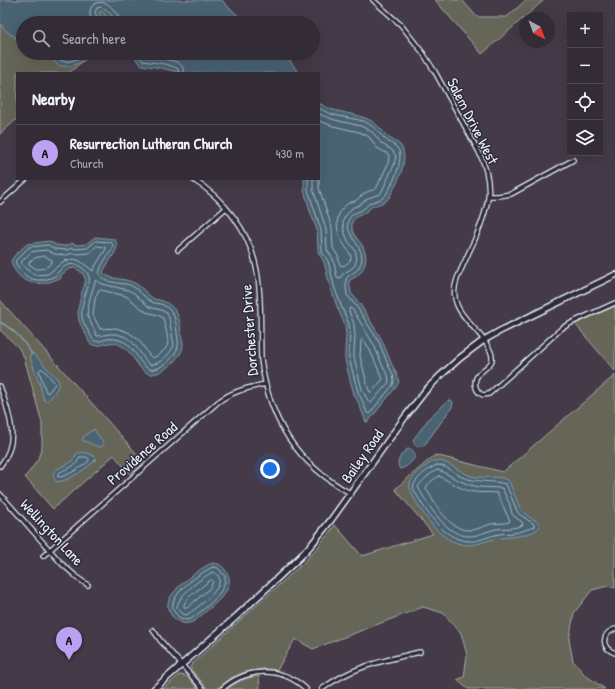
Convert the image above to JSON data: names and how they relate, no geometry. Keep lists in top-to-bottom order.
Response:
{
  "streets": {
    "main road": ["Bailey Road"],
    "street": [
      "Salem Drive West",
      "Dorchester Drive",
      "Providence Road",
      "Wellington Lane"
    ]
  },
  "crossings": [
    ["Salem Drive West", "Bailey Road"],
    ["Dorchester Drive", "Providence Road"],
    ["Dorchester Drive", "Bailey Road"],
    ["Providence Road", "Wellington Lane"]
  ],
  "north": "bottom right",
  "page": {
    "map_buttons": ["+", "−"],
    "search": "Search here",
    "heading": "Nearby",
    "list": [
      {
        "mark": "A",
        "name": "Resurrection Lutheran Church",
        "note": "Church",
        "value": "430 m"
      }
    ],
    "pins": "A"
  }
}
